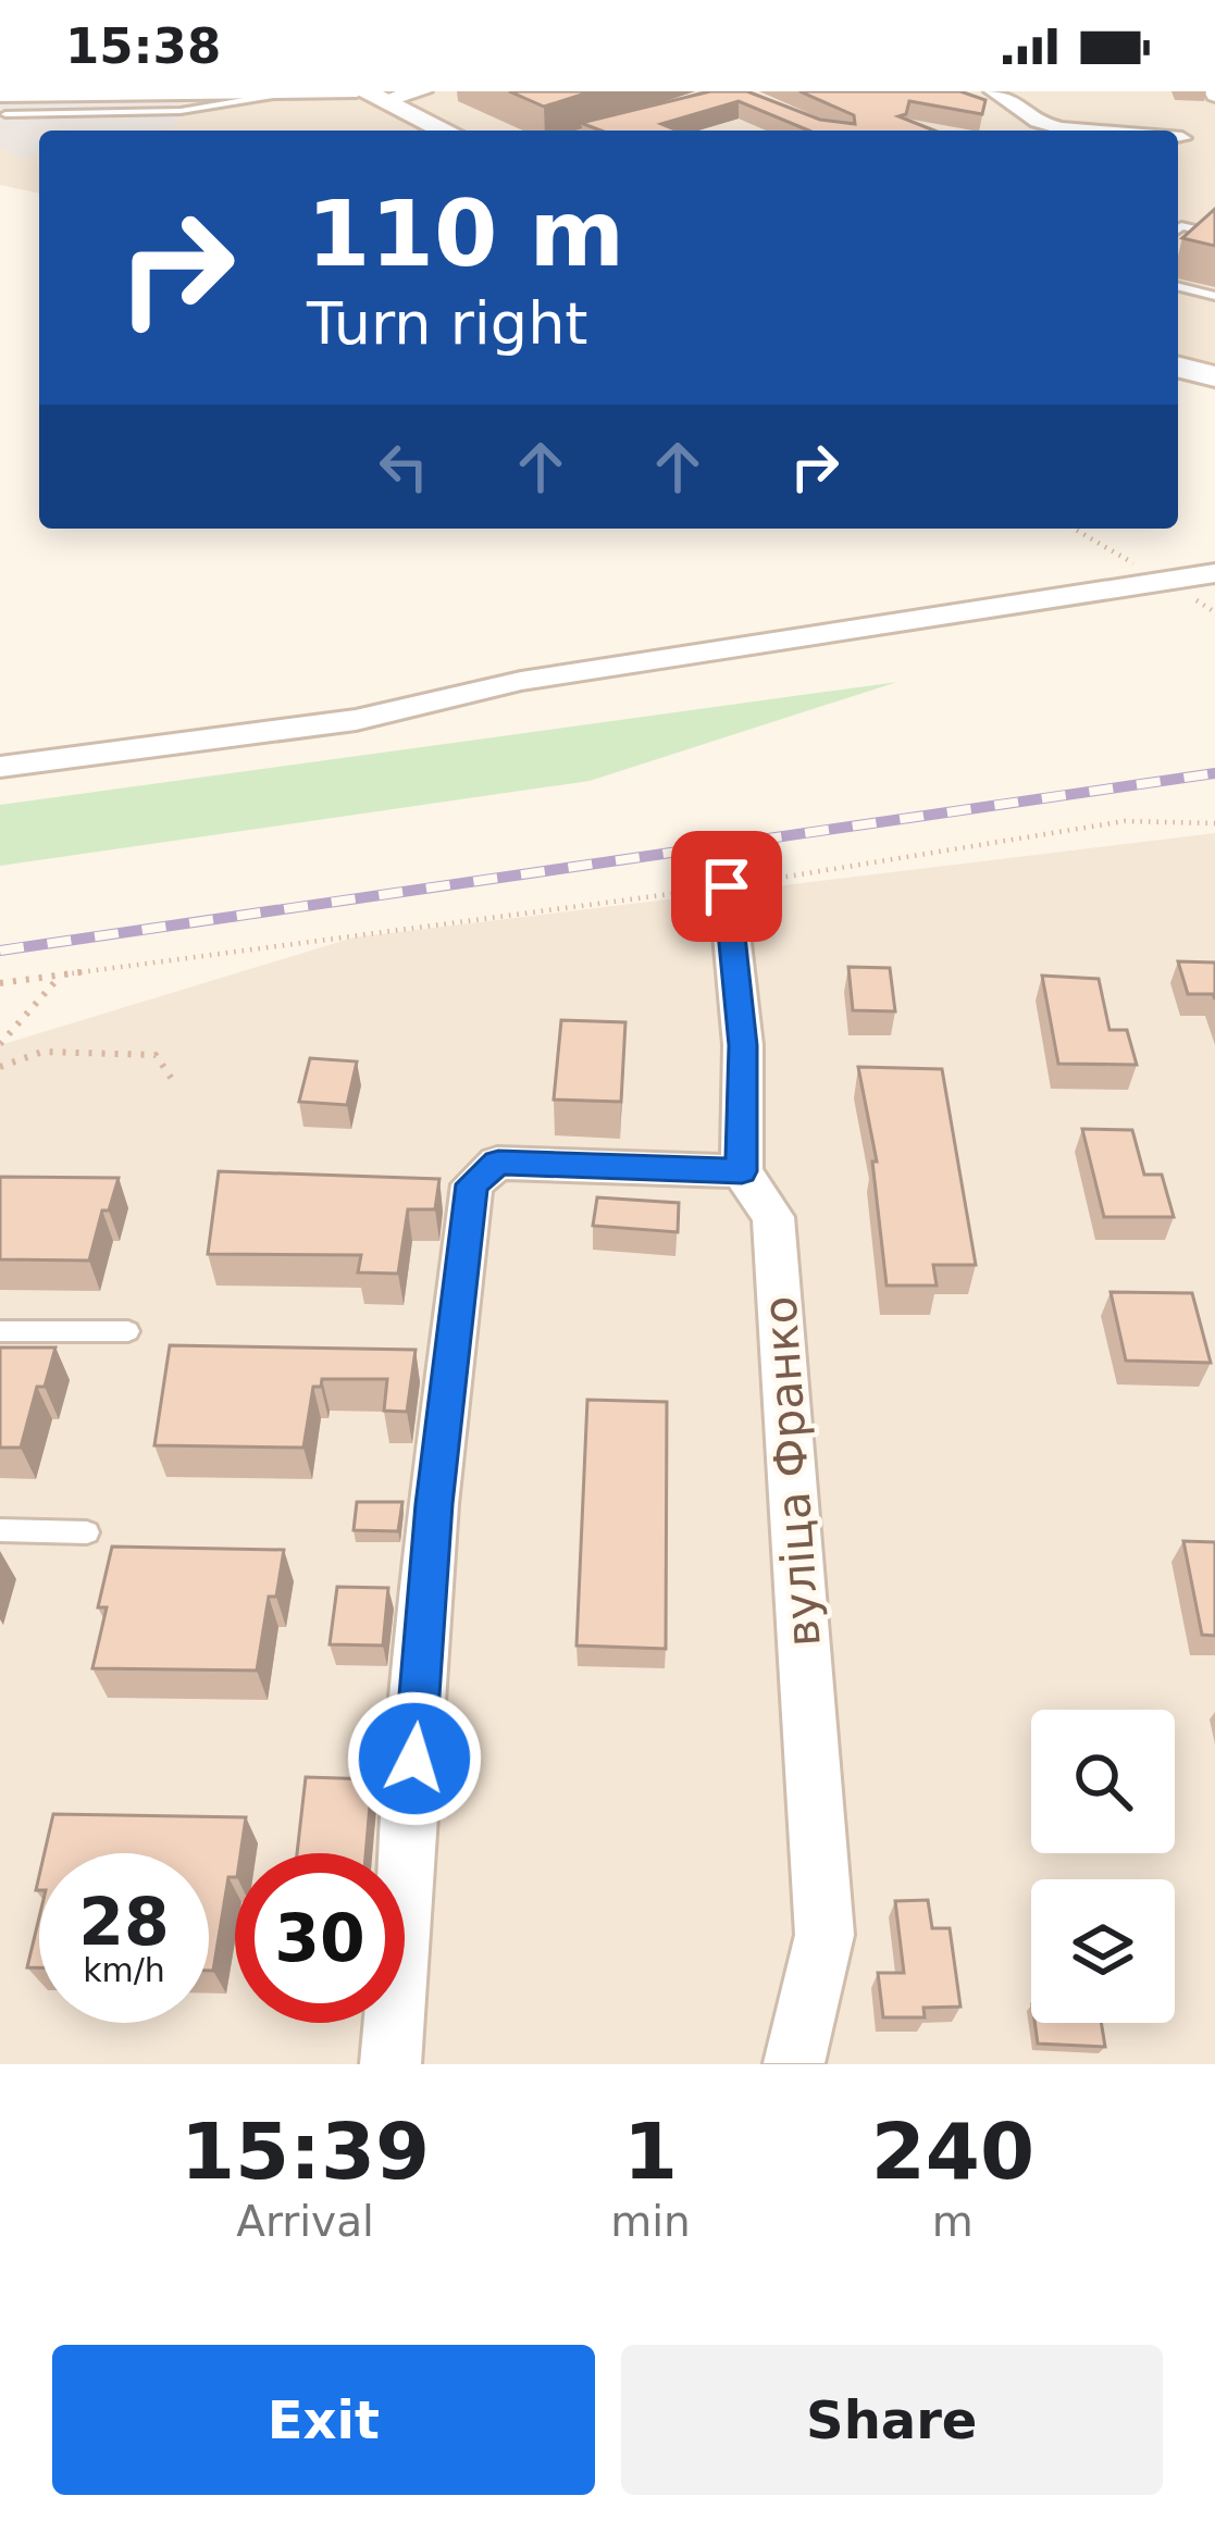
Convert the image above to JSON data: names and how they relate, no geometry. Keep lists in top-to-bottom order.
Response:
{
  "streets": {
    "street": ["вуліца Франко"]
  },
  "page": {
    "status": "15:38",
    "turn": ["110 m", "Turn right"],
    "speed": "28 km/h",
    "limit": "30",
    "eta": [
      "15:39",
      "Arrival",
      "1",
      "min",
      "240",
      "m"
    ],
    "buttons": ["Exit", "Share"]
  }
}
